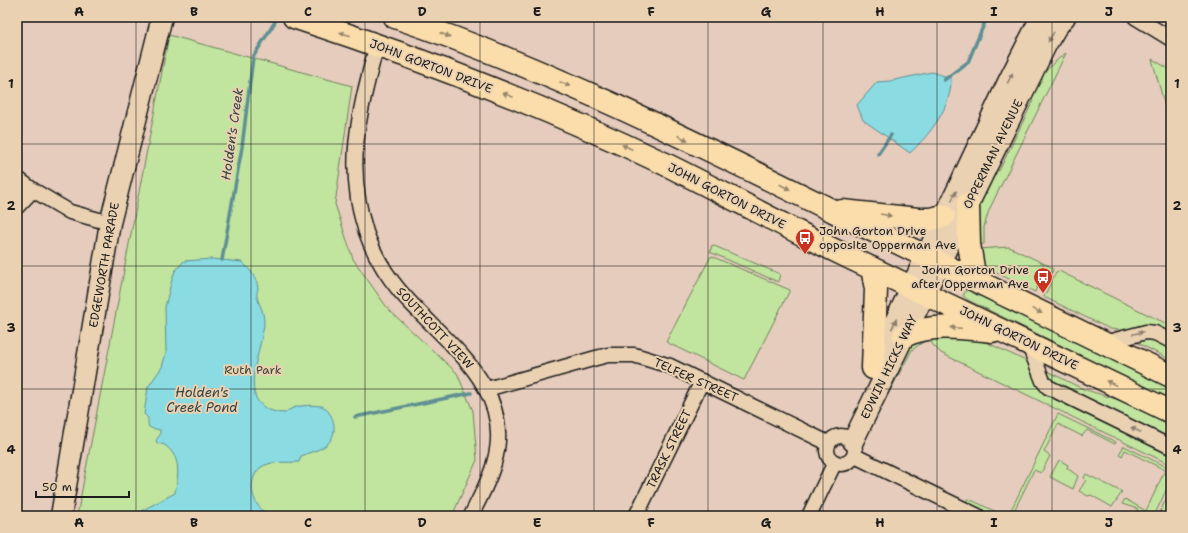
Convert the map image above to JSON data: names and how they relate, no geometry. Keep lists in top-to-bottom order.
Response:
{
  "streets": {
    "main road": ["JOHN GORTON DRIVE"],
    "street": [
      "OPPERMAN AVENUE",
      "EDGEWORTH PARADE",
      "SOUTHCOTT VIEW",
      "EDWIN HICKS WAY",
      "TELFER STREET",
      "TRASK STREET"
    ]
  },
  "crossings": [
    ["JOHN GORTON DRIVE", "OPPERMAN AVENUE"],
    ["JOHN GORTON DRIVE", "SOUTHCOTT VIEW"],
    ["JOHN GORTON DRIVE", "EDWIN HICKS WAY"],
    ["OPPERMAN AVENUE", "EDWIN HICKS WAY"],
    ["SOUTHCOTT VIEW", "TELFER STREET"],
    ["EDWIN HICKS WAY", "TELFER STREET"],
    ["TELFER STREET", "TRASK STREET"]
  ],
  "water": ["Holden's Creek", "Holden's Creek Pond"],
  "parks": ["Ruth Park"],
  "places": {
    "bus stop": ["John Gorton Drive opposite Opperman Ave", "John Gorton Drive after Opperman Ave"]
  },
  "scale_bar": "50 m",
  "grid": {
    "columns": [
      "A",
      "B",
      "C",
      "D",
      "E",
      "F",
      "G",
      "H",
      "I",
      "J"
    ],
    "rows": [
      "1",
      "2",
      "3",
      "4"
    ]
  }
}
